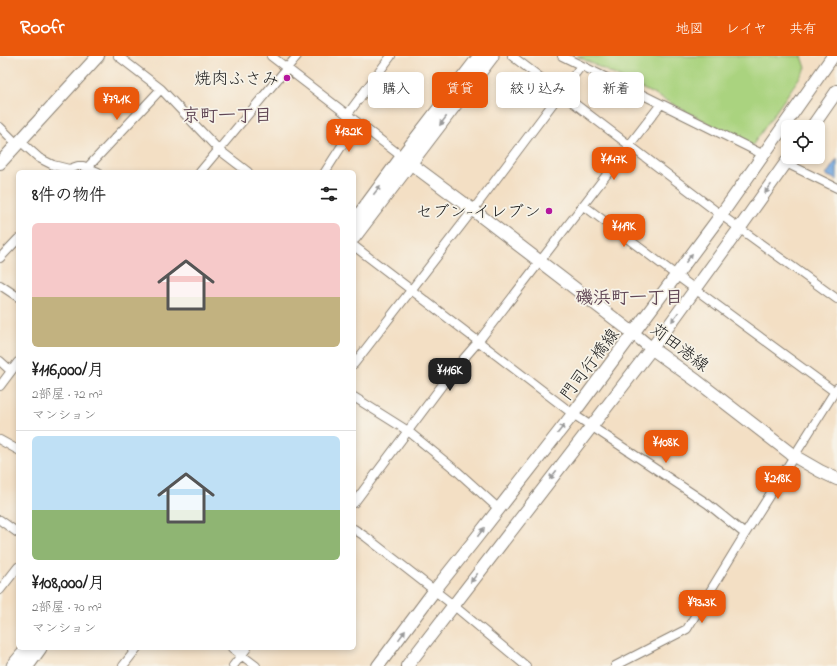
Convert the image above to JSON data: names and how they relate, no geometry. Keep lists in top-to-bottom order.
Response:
{
  "streets": {
    "main road": ["苅田港線", "門司行橋線"]
  },
  "crossings": [
    ["苅田港線", "門司行橋線"]
  ],
  "districts": ["京町一丁目", "磯浜町一丁目"],
  "places": ["焼肉ふさみ", "セブン-イレブン"],
  "page": {
    "header": "Roofr",
    "nav": ["地図", "レイヤ", "共有"],
    "chip": [
      "購入",
      "賃貸",
      "絞り込み",
      "新着"
    ],
    "price": [
      "¥79.1K",
      "¥132K",
      "¥147K",
      "¥119K",
      "¥116K",
      "¥108K",
      "¥218K",
      "¥93.3K"
    ],
    "heading": "8件の物件",
    "list": [
      {
        "name": "¥116,000/月",
        "note": "2部屋 · 72 m² · マンション"
      },
      {
        "name": "¥108,000/月",
        "note": "2部屋 · 70 m² · マンション"
      }
    ]
  }
}
